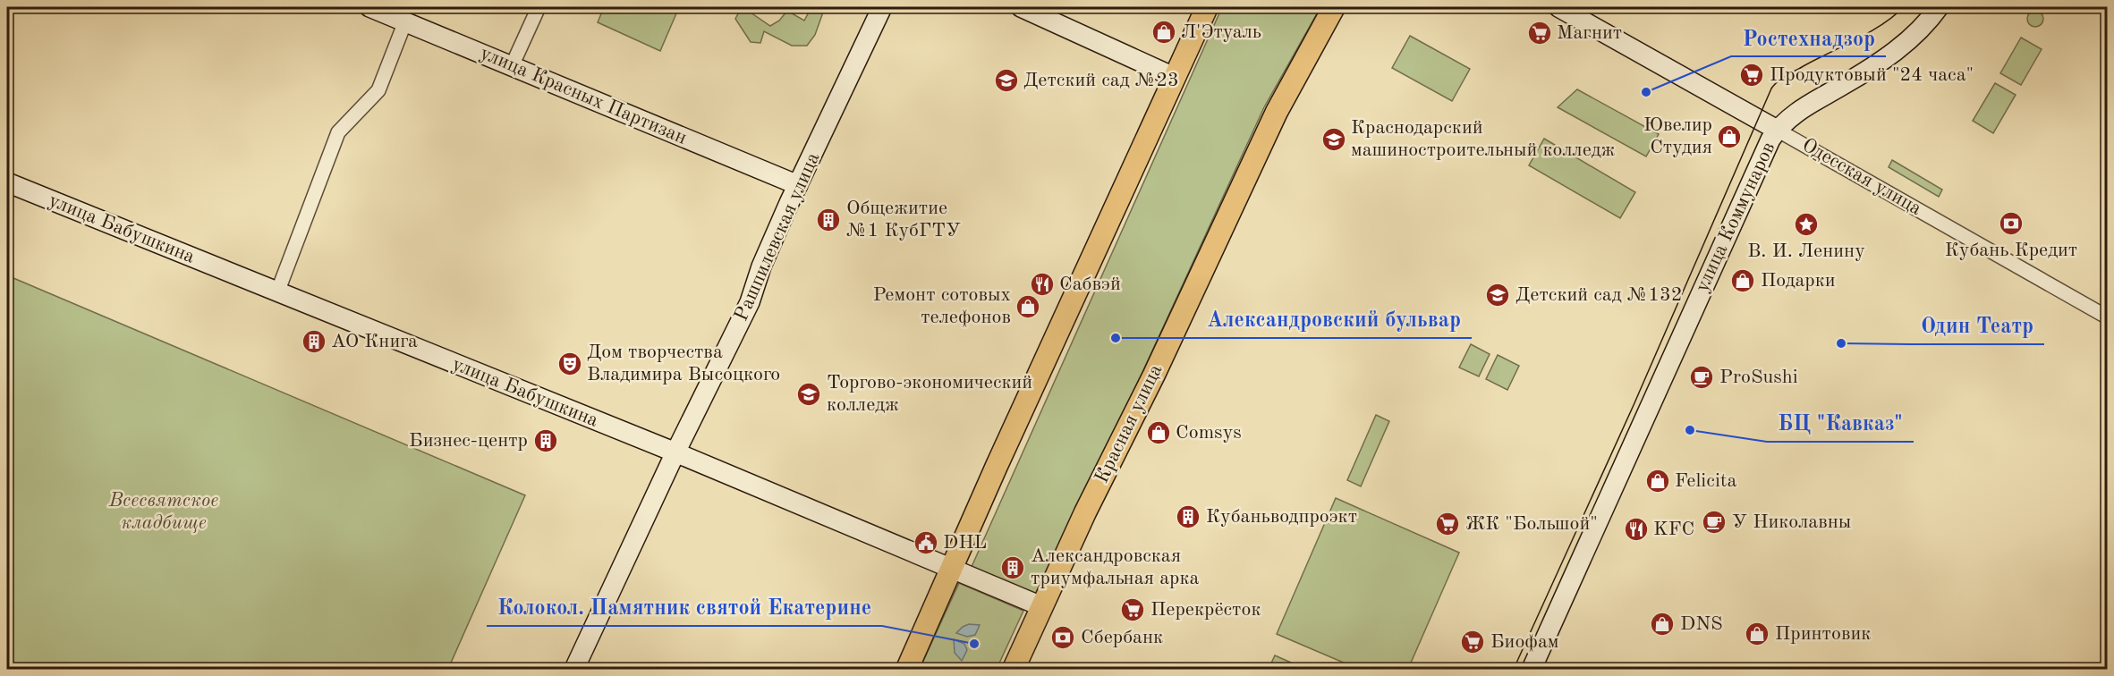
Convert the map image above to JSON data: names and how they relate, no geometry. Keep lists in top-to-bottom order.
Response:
{
  "streets": {
    "main road": [
      "улица Красных Партизан",
      "Одесская улица",
      "улица Коммунаров",
      "улица Бабушкина",
      "Рашпилевская улица",
      "Красная улица"
    ]
  },
  "crossings": [
    ["улица Красных Партизан", "Рашпилевская улица"],
    ["Одесская улица", "улица Коммунаров"],
    ["улица Бабушкина", "Рашпилевская улица"],
    ["улица Бабушкина", "Красная улица"]
  ],
  "parks": ["Всесвятское кладбище"],
  "places": {
    "shop": [
      "Л'Этуаль",
      "Ювелир Студия",
      "Подарки",
      "Ремонт сотовых телефонов",
      "Comsys",
      "Felicita",
      "DNS",
      "Принтовик"
    ],
    "supermarket": [
      "Магнит",
      "Продуктовый \"24 часа\"",
      "ЖК \"Большой\"",
      "Перекрёсток",
      "Биофам"
    ],
    "school or university": [
      "Детский сад №23",
      "Краснодарский машиностроительный колледж",
      "Детский сад №132",
      "Торгово-экономический колледж"
    ],
    "other": [
      "Ростехнадзор",
      "Александровский бульвар",
      "Один Театр",
      "БЦ \"Кавказ\"",
      "Колокол. Памятник святой Екатерине"
    ],
    "building": [
      "Общежитие №1 КубГТУ",
      "АО Книга",
      "Бизнес-центр",
      "Кубаньводпроэкт",
      "Александровская триумфальная арка"
    ],
    "bank": ["Кубань Кредит", "Сбербанк"],
    "place": ["В. И. Ленину"],
    "restaurant": ["Сабвэй", "KFC"],
    "theatre": ["Дом творчества Владимира Высоцкого"],
    "cafe": ["ProSushi", "У Николавны"],
    "public building": ["DHL"]
  }
}
